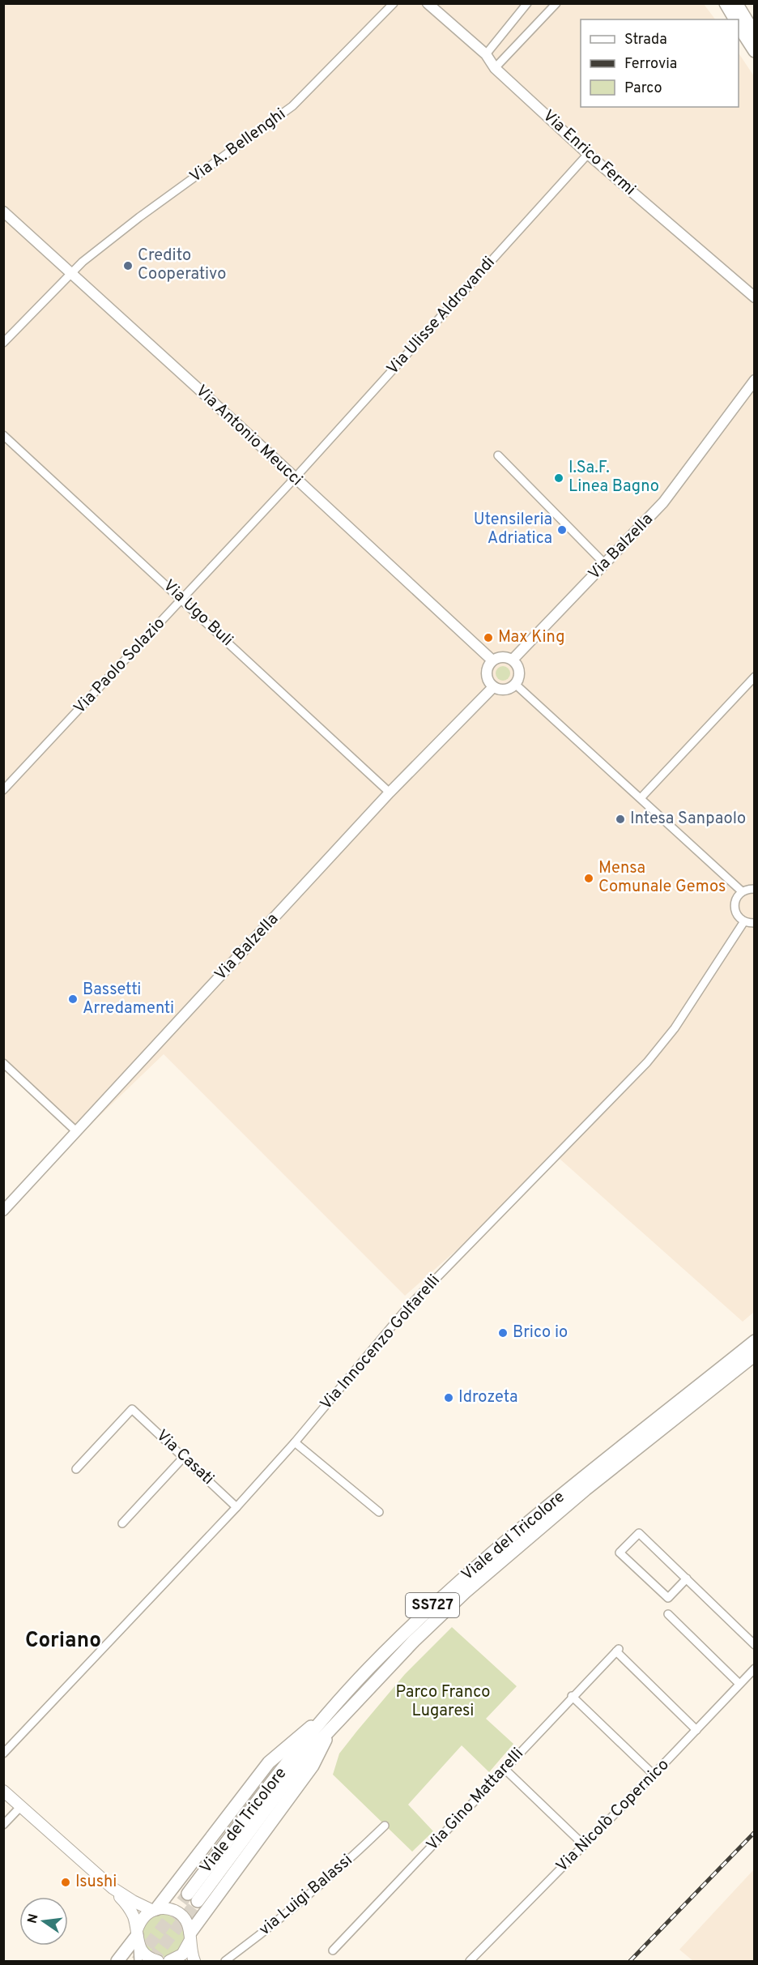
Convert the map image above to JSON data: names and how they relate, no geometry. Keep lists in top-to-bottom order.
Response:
{
  "streets": {
    "highway": ["Viale del Tricolore", "SS727"],
    "street": [
      "Via A. Bellenghi",
      "Via Enrico Fermi",
      "Via Ulisse Aldrovandi",
      "Via Antonio Meucci",
      "Via Balzella",
      "Via Ugo Buli",
      "Via Paolo Solazio",
      "Via Innocenzo Golfarelli",
      "Via Casati",
      "Via Gino Mattarelli",
      "Via Nicolò Copernico",
      "via Luigi Balassi"
    ]
  },
  "crossings": [
    ["Via A. Bellenghi", "Via Antonio Meucci"],
    ["Via Enrico Fermi", "Via Ulisse Aldrovandi"],
    ["Via Ulisse Aldrovandi", "Via Antonio Meucci"],
    ["Via Ulisse Aldrovandi", "Via Paolo Solazio"],
    ["Via Antonio Meucci", "Via Balzella"],
    ["Via Antonio Meucci", "Via Paolo Solazio"],
    ["Via Balzella", "Via Ugo Buli"],
    ["Via Ugo Buli", "Via Paolo Solazio"],
    ["Via Innocenzo Golfarelli", "Via Casati"],
    ["Via Gino Mattarelli", "Via Nicolò Copernico"]
  ],
  "districts": ["Coriano"],
  "parks": ["Parco Franco Lugaresi"],
  "places": [
    "Credito Cooperativo",
    "I.Sa.F. Linea Bagno",
    "Utensileria Adriatica",
    "Max King",
    "Intesa Sanpaolo",
    "Mensa Comunale Gemos",
    "Bassetti Arredamenti",
    "Brico io",
    "Idrozeta",
    "Isushi"
  ],
  "legend": ["Strada", "Ferrovia", "Parco"],
  "north": "left"
}
